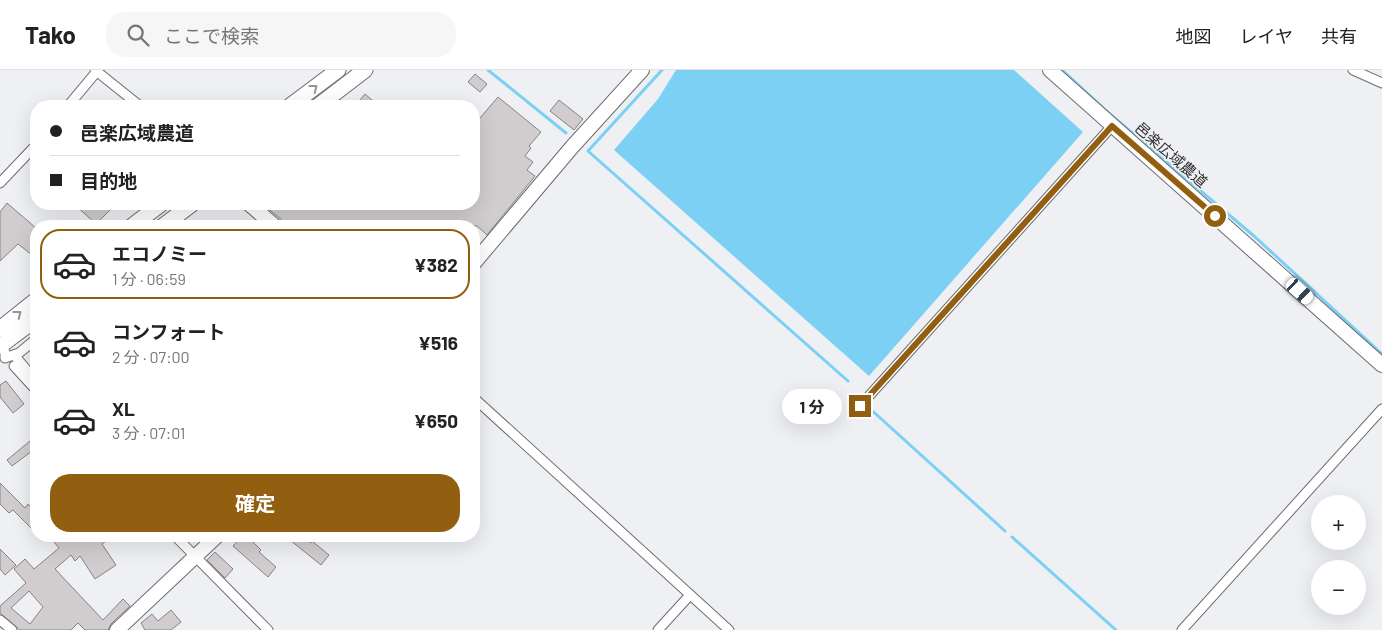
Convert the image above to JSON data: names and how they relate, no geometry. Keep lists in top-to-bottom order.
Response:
{
  "streets": {
    "street": ["邑楽広域農道"]
  },
  "page": {
    "header": "Tako",
    "search": "ここで検索",
    "nav": ["地図", "レイヤ", "共有"],
    "banner": ["邑楽広域農道", "目的地"],
    "list": [
      {
        "name": "エコノミー",
        "note": "1 分 · 06:59",
        "value": "¥382"
      },
      {
        "name": "コンフォート",
        "note": "2 分 · 07:00",
        "value": "¥516"
      },
      {
        "name": "XL",
        "note": "3 分 · 07:01",
        "value": "¥650"
      }
    ],
    "bubble": "1 分",
    "buttons": "確定",
    "map_buttons": ["+", "−"]
  }
}
